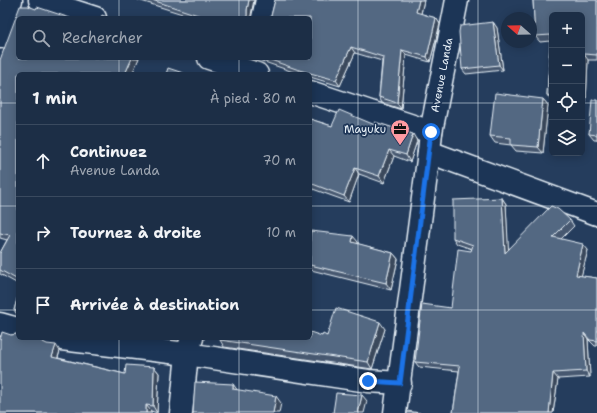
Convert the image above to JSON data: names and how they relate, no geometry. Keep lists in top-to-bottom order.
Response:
{
  "streets": {
    "street": ["Avenue Landa"]
  },
  "places": {
    "office": ["Mayuku"]
  },
  "north": "left",
  "page": {
    "map_buttons": ["+", "−"],
    "search": "Rechercher",
    "heading": ["1 min", "À pied · 80 m"],
    "list": [
      ["Continuez", "Avenue Landa", "70 m"],
      ["Tournez à droite", "10 m"],
      "Arrivée à destination"
    ]
  }
}
